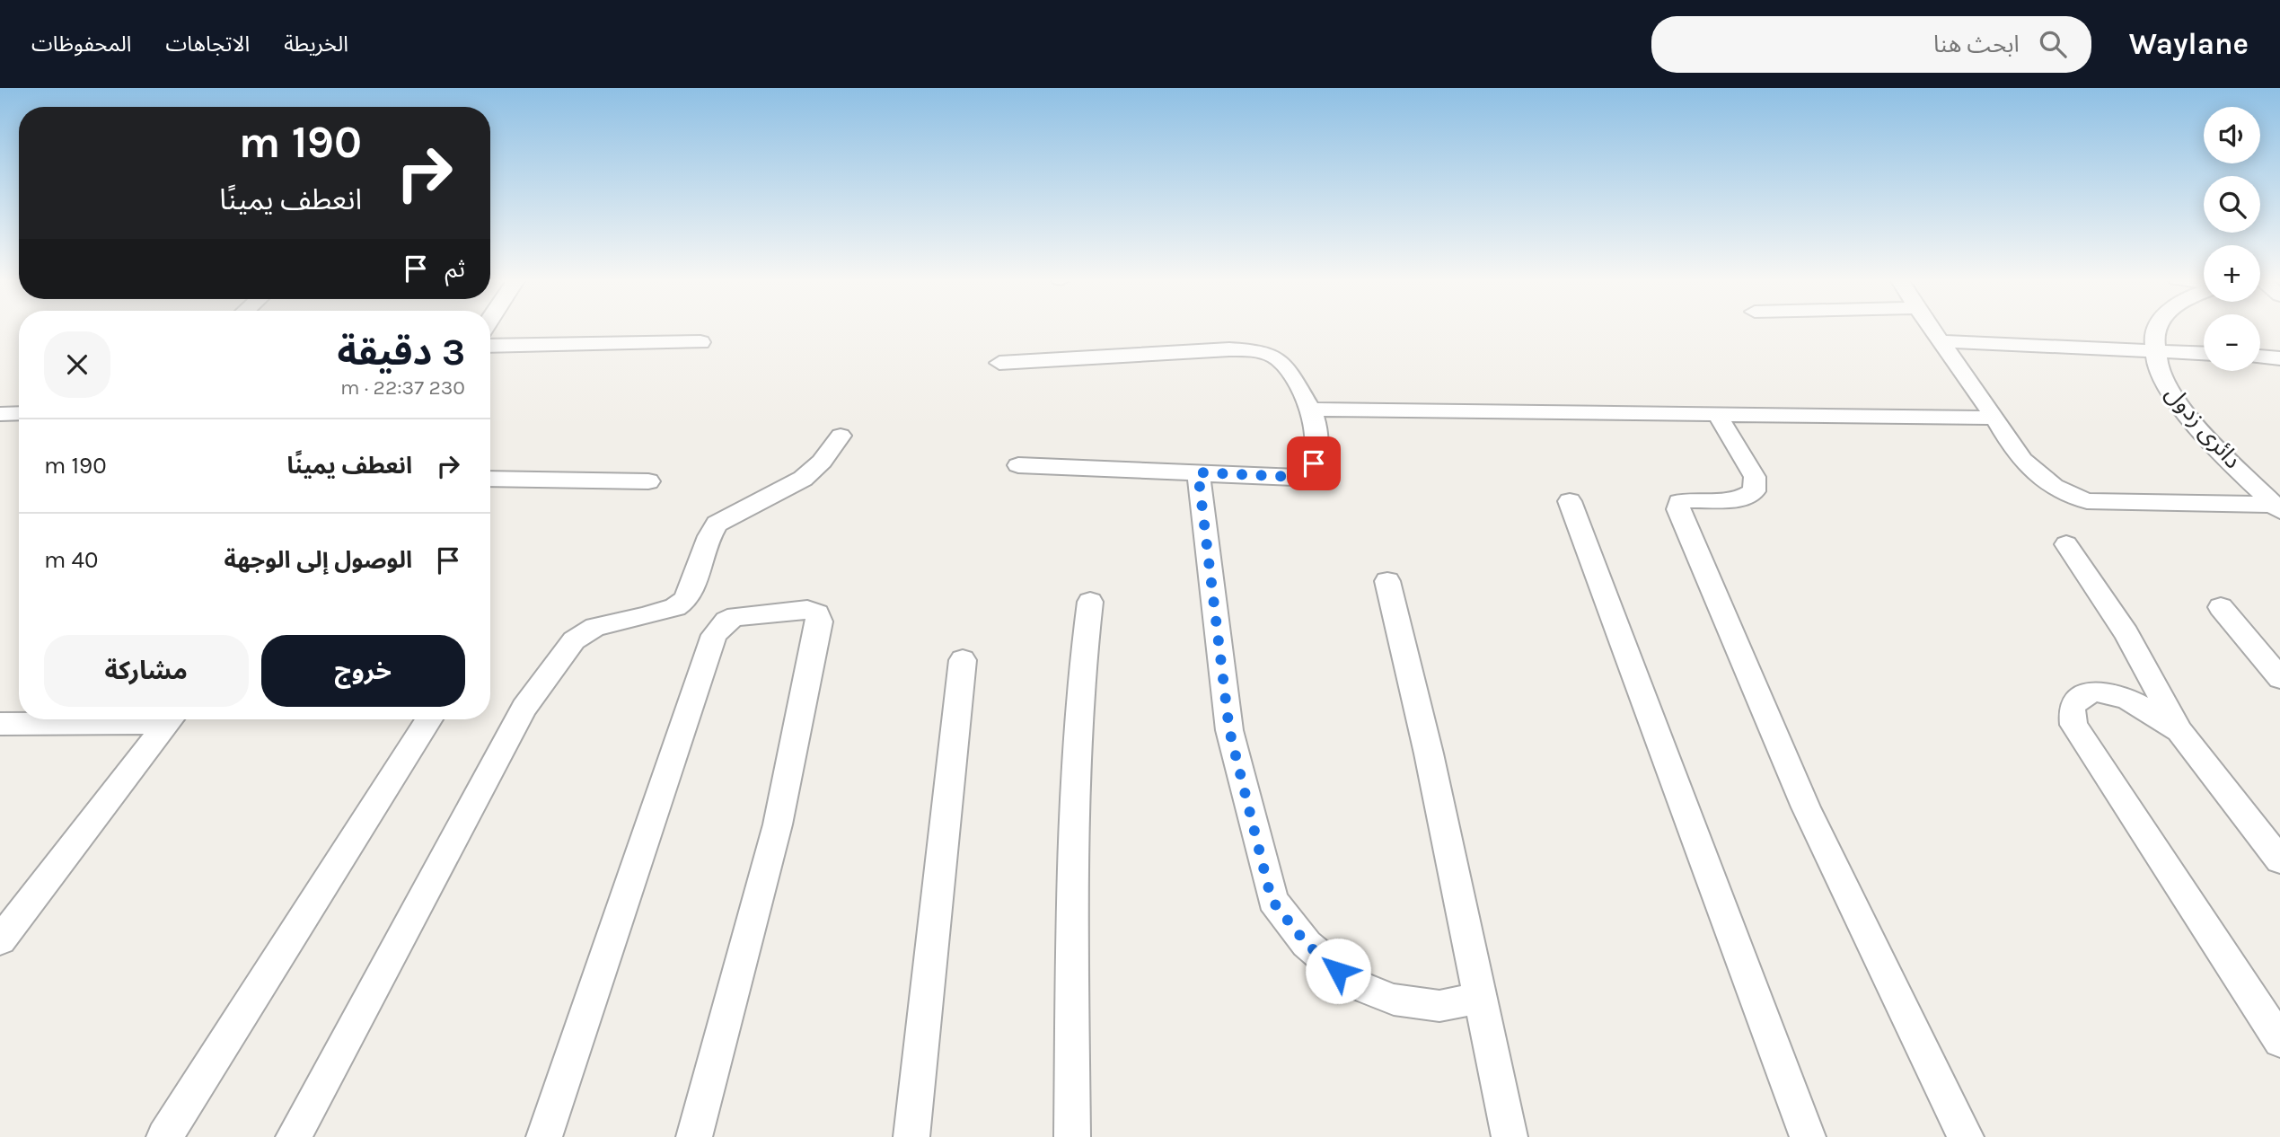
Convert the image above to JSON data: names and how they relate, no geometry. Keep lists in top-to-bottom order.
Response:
{
  "streets": {
    "street": ["دائرى زدول"]
  },
  "page": {
    "header": "Waylane",
    "search": "ابحث هنا",
    "nav": ["الخريطة", "الاتجاهات", "المحفوظات"],
    "map_buttons": ["+", "−"],
    "turn": ["190 m", "انعطف يمينًا"],
    "then": "ثم",
    "heading": ["3 دقيقة", "230 m · 22:37"],
    "list": [
      {
        "name": "انعطف يمينًا",
        "value": "190 m"
      },
      {
        "name": "الوصول إلى الوجهة",
        "value": "40 m"
      }
    ],
    "buttons": ["خروج", "مشاركة"]
  }
}
